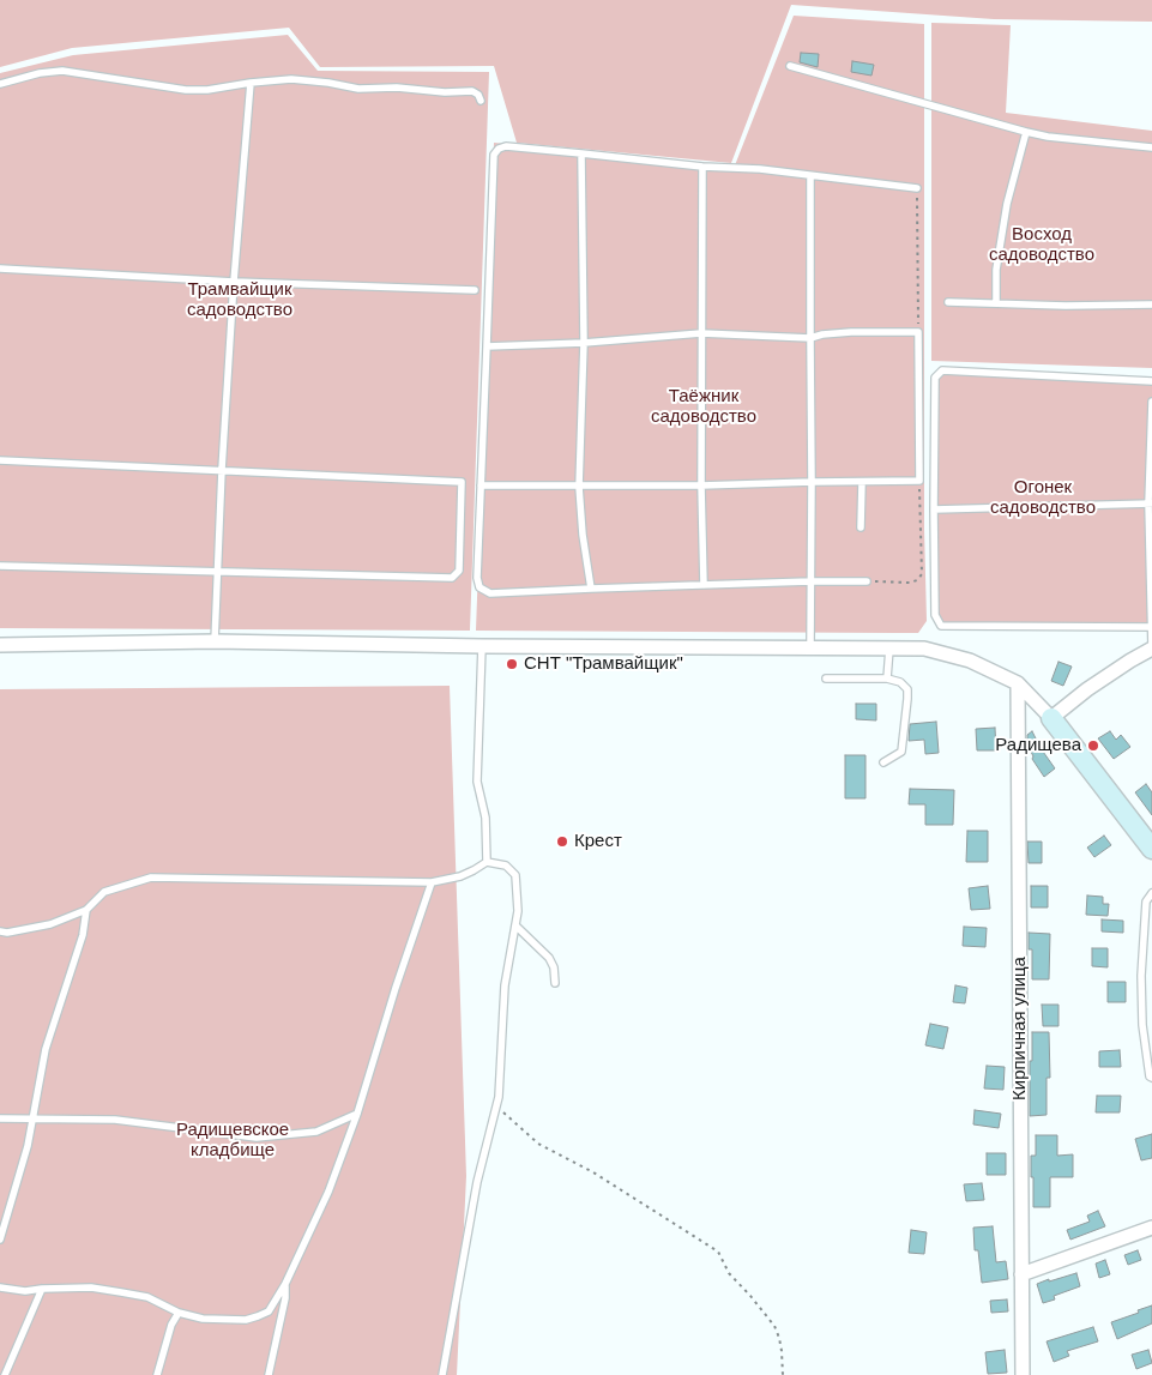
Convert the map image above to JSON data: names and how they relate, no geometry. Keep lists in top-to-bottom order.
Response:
{
  "streets": {
    "street": ["Кирпичная улица"]
  },
  "parks": [
    "Восход садоводство",
    "Трамвайщик садоводство",
    "Таёжник садоводство",
    "Огонек садоводство",
    "Радищевское кладбище"
  ],
  "places": ["СНТ \"Трамвайщик\"", "Радищева", "Крест"]
}
